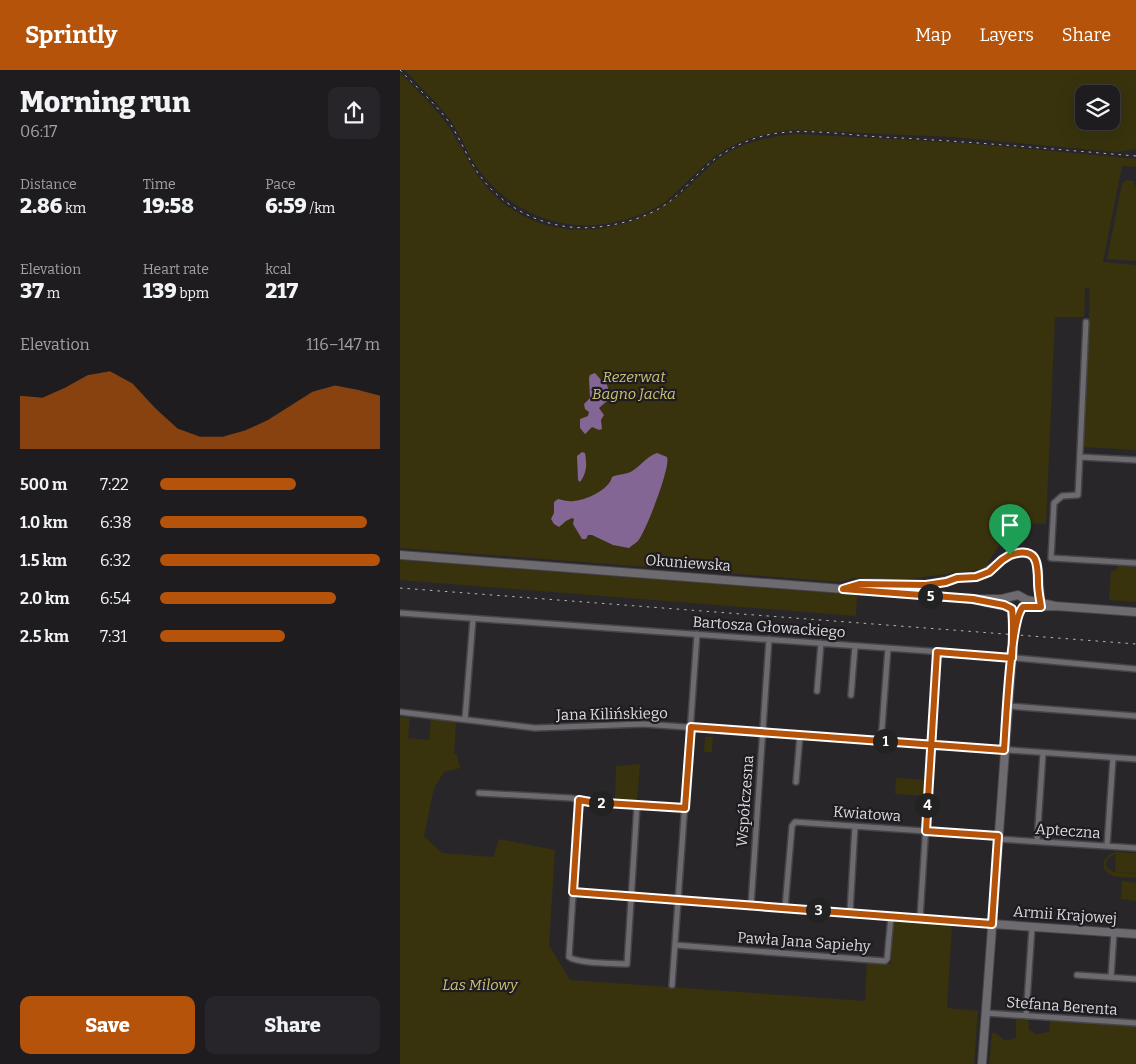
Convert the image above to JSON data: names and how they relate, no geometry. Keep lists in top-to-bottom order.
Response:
{
  "streets": {
    "main road": ["Okuniewska", "Armii Krajowej"],
    "street": [
      "Bartosza Głowackiego",
      "Jana Kilińskiego",
      "Współczesna",
      "Kwiatowa",
      "Apteczna",
      "Pawła Jana Sapiehy",
      "Stefana Berenta"
    ]
  },
  "crossings": [
    ["Bartosza Głowackiego", "Współczesna"],
    ["Jana Kilińskiego", "Współczesna"],
    ["Współczesna", "Armii Krajowej"],
    ["Kwiatowa", "Apteczna"],
    ["Kwiatowa", "Armii Krajowej"],
    ["Armii Krajowej", "Pawła Jana Sapiehy"]
  ],
  "parks": ["Rezerwat Bagno Jacka", "Las Milowy"],
  "page": {
    "header": "Sprintly",
    "nav": ["Map", "Layers", "Share"],
    "heading": ["Morning run", "06:17"],
    "stats": [
      ["Distance", "2.86 km"],
      ["Time", "19:58"],
      ["Pace", "6:59 /km"],
      ["Elevation", "37 m"],
      ["Heart rate", "139 bpm"],
      ["kcal", "217"]
    ],
    "chart": ["Elevation", "116–147 m"],
    "list": [
      {
        "name": "500 m",
        "note": "7:22"
      },
      {
        "name": "1.0 km",
        "note": "6:38"
      },
      {
        "name": "1.5 km",
        "note": "6:32"
      },
      {
        "name": "2.0 km",
        "note": "6:54"
      },
      {
        "name": "2.5 km",
        "note": "7:31"
      }
    ],
    "pins": [
      "5",
      "1",
      "2",
      "4",
      "3"
    ],
    "buttons": ["Save", "Share"]
  }
}
